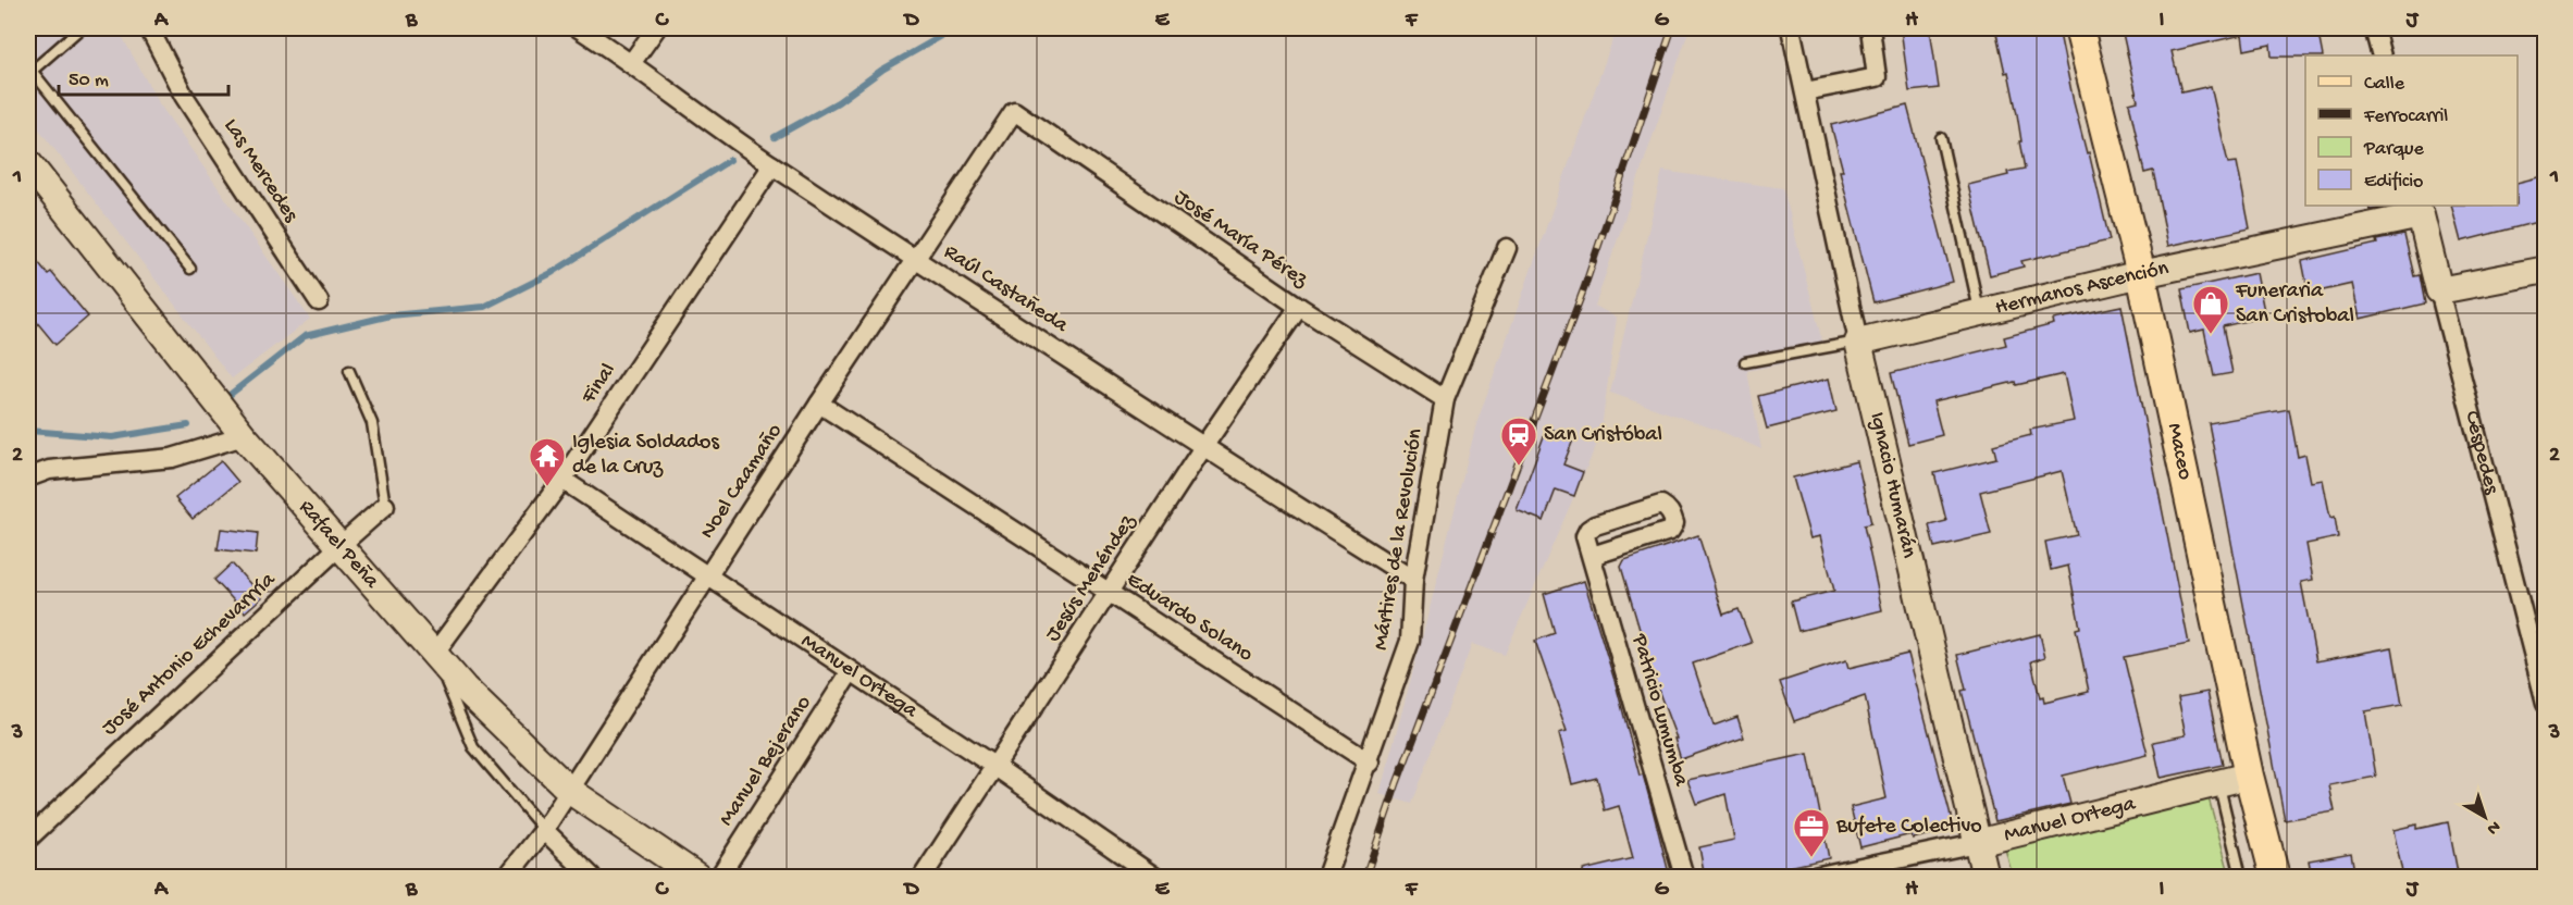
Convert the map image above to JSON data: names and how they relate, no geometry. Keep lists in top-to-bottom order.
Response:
{
  "streets": {
    "main road": ["Maceo"],
    "street": [
      "Las Mercedes",
      "José María Pérez",
      "Raúl Castañeda",
      "Hermanos Ascención",
      "Final",
      "Céspedes",
      "Noel Caamaño",
      "Ignacio Humarán",
      "Mártires de la Revolución",
      "Rafael Peña",
      "Jesús Menéndez",
      "Eduardo Solano",
      "José Antonio Echevarrría",
      "Manuel Ortega",
      "Patricio Lumumba",
      "Manuel Bejerano"
    ]
  },
  "crossings": [
    ["José María Pérez", "Noel Caamaño"],
    ["José María Pérez", "Mártires de la Revolución"],
    ["José María Pérez", "Jesús Menéndez"],
    ["Raúl Castañeda", "Final"],
    ["Raúl Castañeda", "Noel Caamaño"],
    ["Raúl Castañeda", "Mártires de la Revolución"],
    ["Raúl Castañeda", "Jesús Menéndez"],
    ["Hermanos Ascención", "Maceo"],
    ["Hermanos Ascención", "Céspedes"],
    ["Hermanos Ascención", "Ignacio Humarán"],
    ["Final", "Rafael Peña"],
    ["Final", "Manuel Ortega"],
    ["Maceo", "Manuel Ortega"],
    ["Noel Caamaño", "Rafael Peña"],
    ["Noel Caamaño", "Eduardo Solano"],
    ["Noel Caamaño", "Manuel Ortega"],
    ["Ignacio Humarán", "Manuel Ortega"],
    ["Mártires de la Revolución", "Eduardo Solano"],
    ["Rafael Peña", "José Antonio Echevarrría"],
    ["Jesús Menéndez", "Eduardo Solano"],
    ["Jesús Menéndez", "Manuel Ortega"],
    ["Manuel Ortega", "Manuel Bejerano"]
  ],
  "places": {
    "shop": ["Funeraria San Cristobal"],
    "station": ["San Cristóbal"],
    "temple": ["Iglesia Soldados de la Cruz"],
    "office": ["Bufete Colectivo"]
  },
  "legend": [
    "Calle",
    "Ferrocarril",
    "Parque",
    "Edificio"
  ],
  "scale_bar": "50 m",
  "north": "bottom right",
  "grid": {
    "columns": [
      "A",
      "B",
      "C",
      "D",
      "E",
      "F",
      "G",
      "H",
      "I",
      "J"
    ],
    "rows": ["1", "2", "3"]
  }
}
